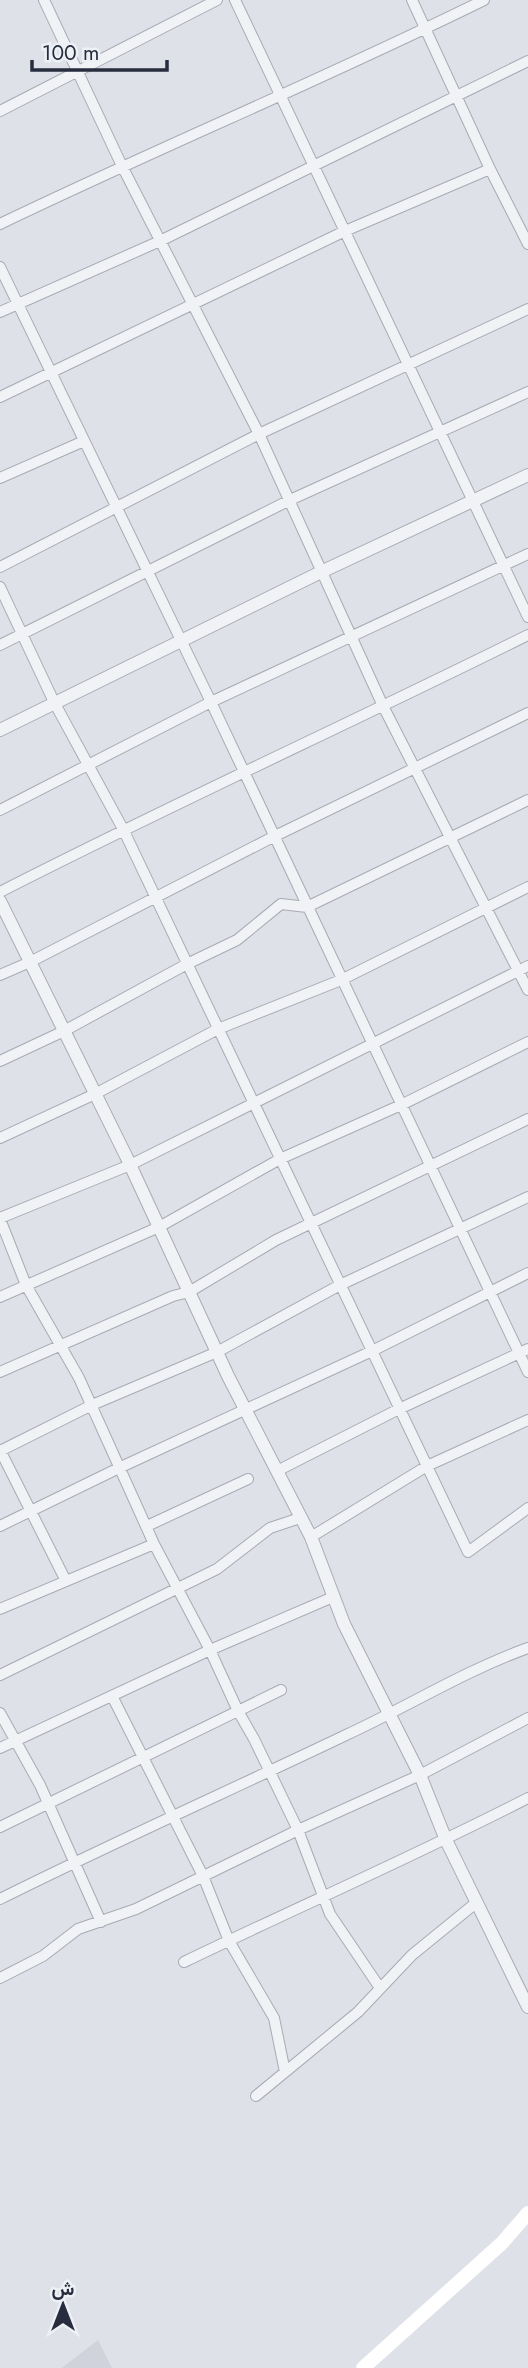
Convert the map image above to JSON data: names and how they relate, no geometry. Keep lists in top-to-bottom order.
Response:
{
  "scale_bar": "100 m",
  "north": "top"
}
